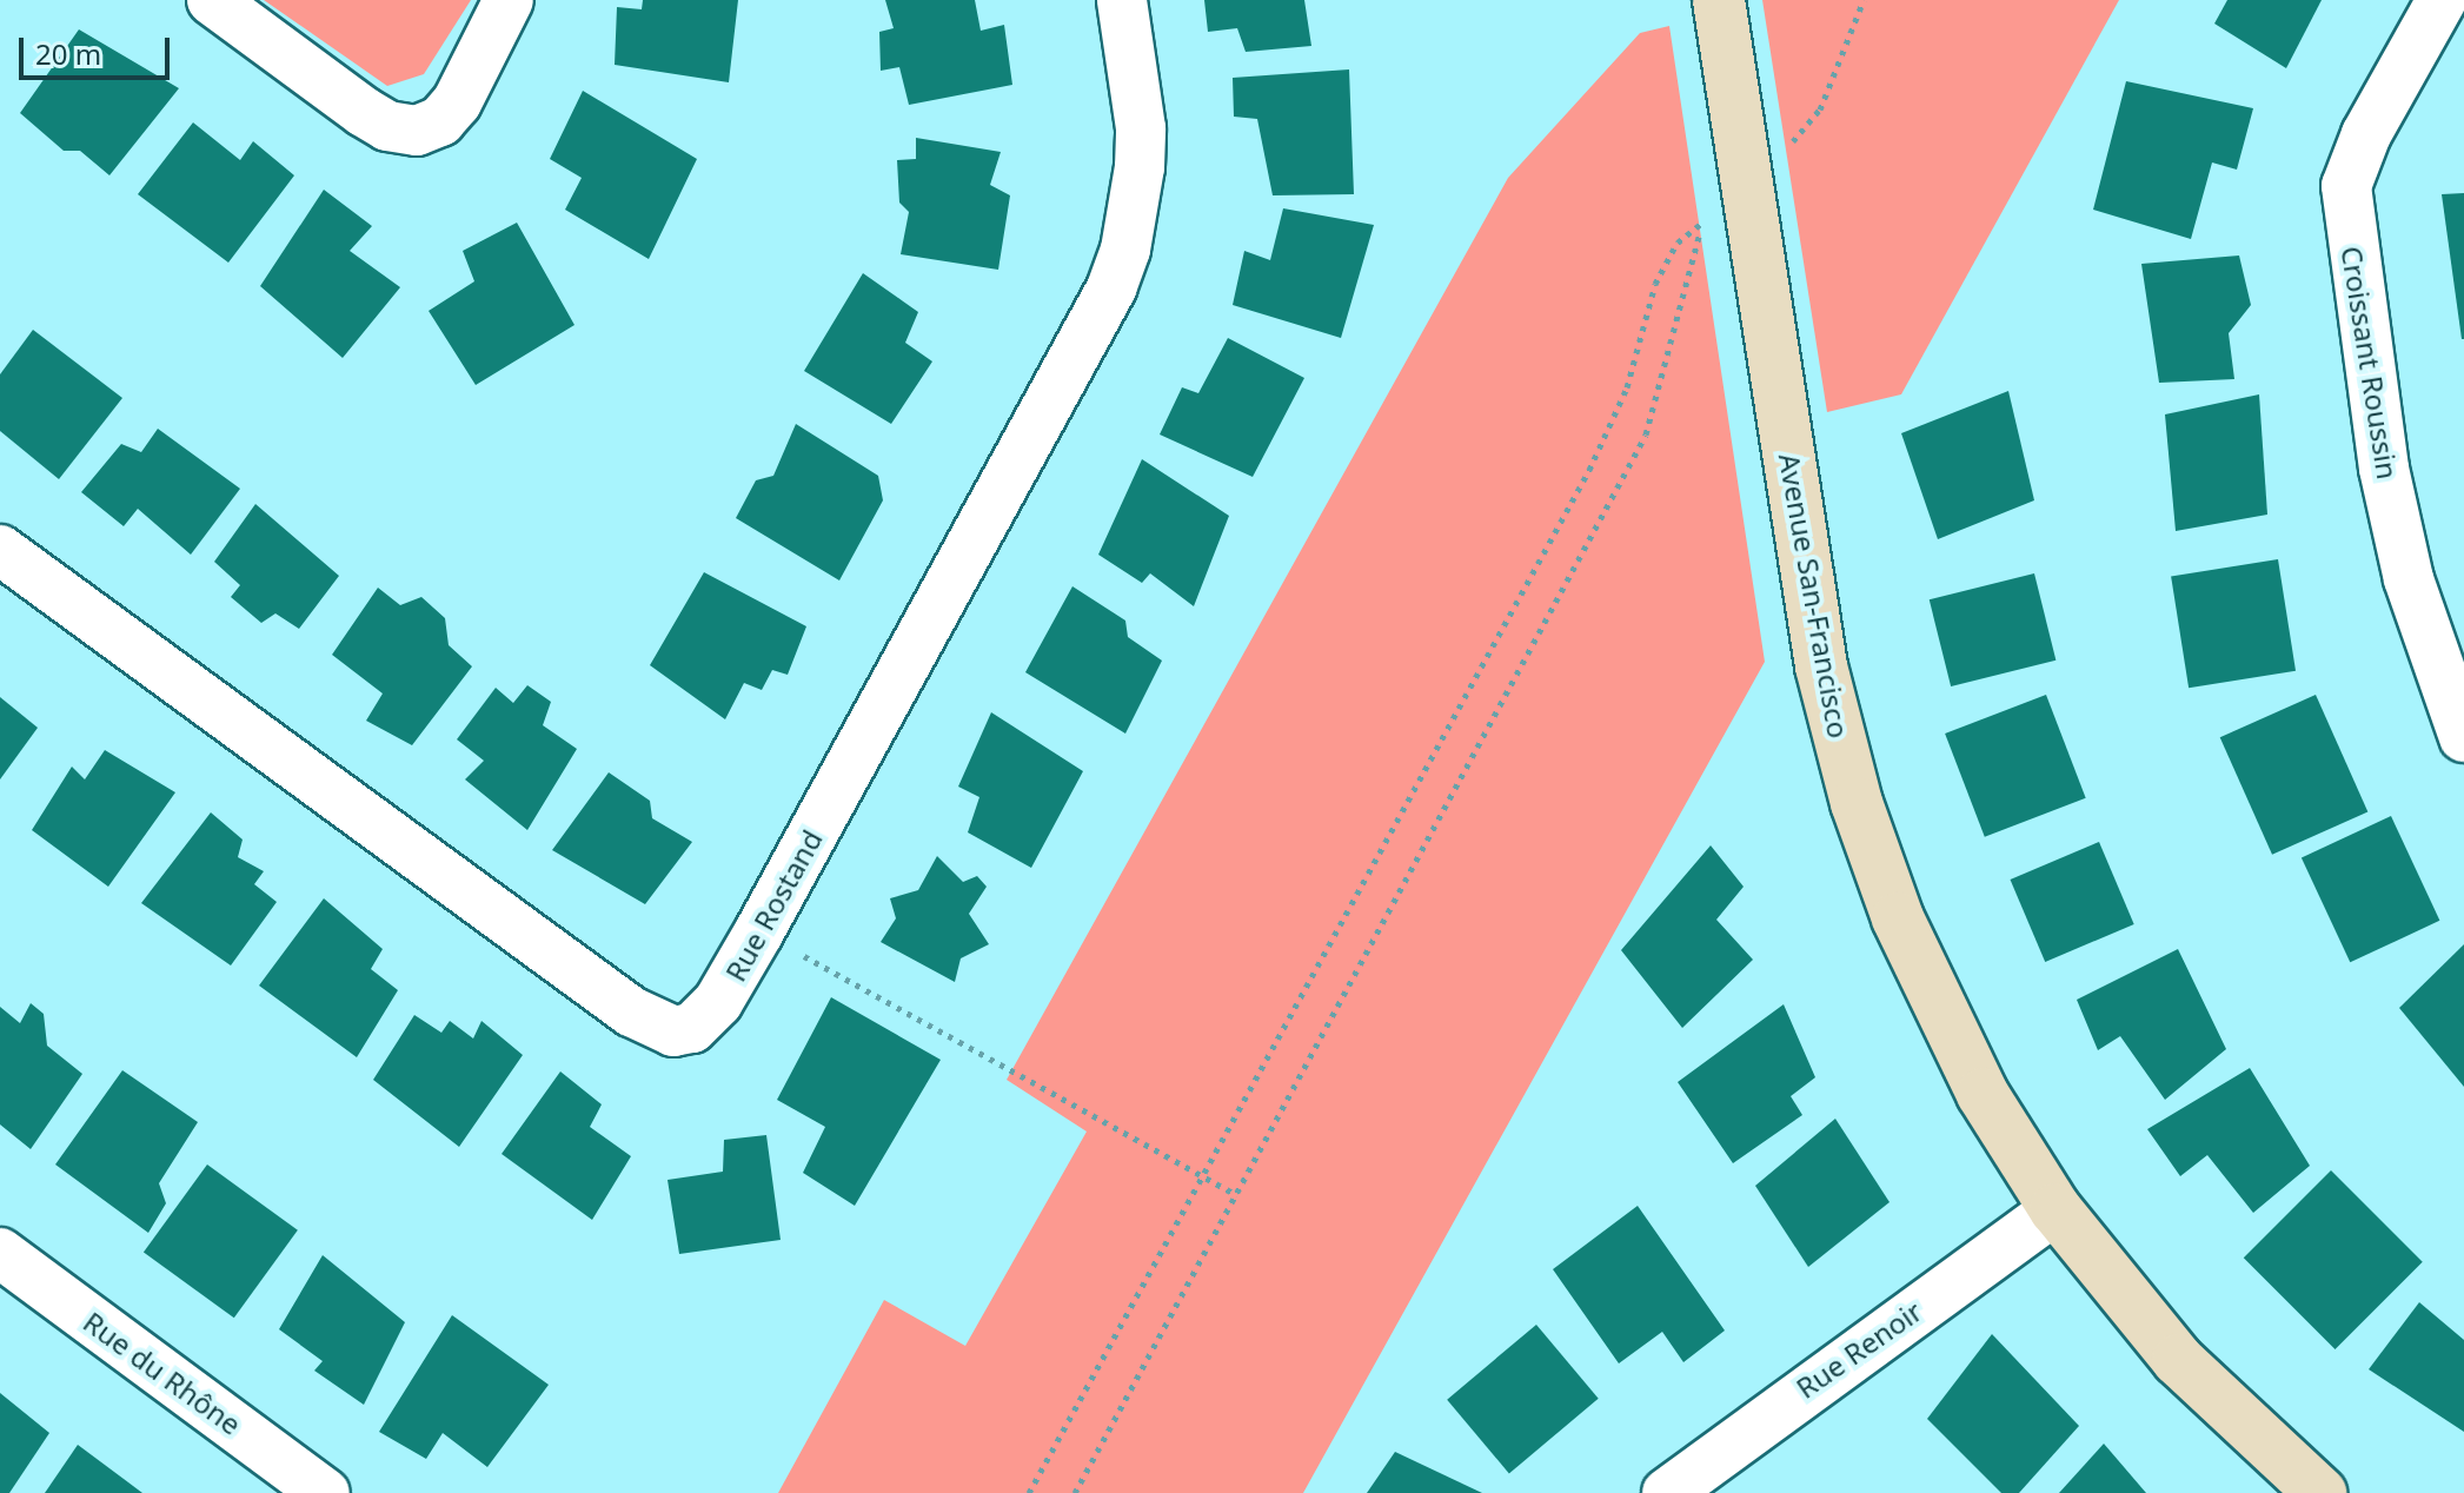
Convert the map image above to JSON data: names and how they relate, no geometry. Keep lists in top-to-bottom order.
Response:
{
  "streets": {
    "street": [
      "Croissant Roussin",
      "Avenue San-Francisco",
      "Rue Rostand",
      "Rue Renoir",
      "Rue du Rhône"
    ]
  },
  "crossings": [
    ["Avenue San-Francisco", "Rue Renoir"]
  ],
  "scale_bar": "20 m"
}
